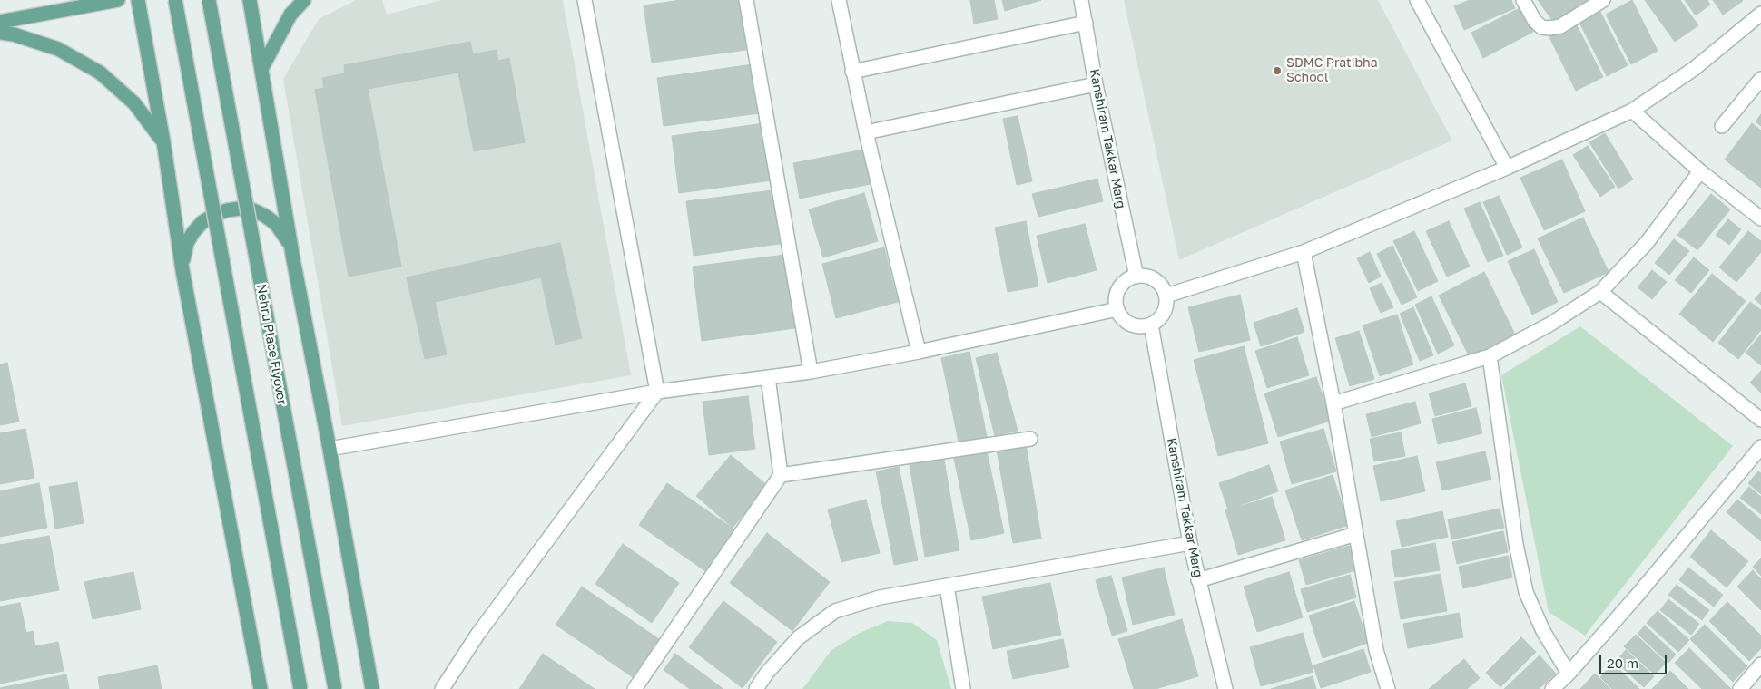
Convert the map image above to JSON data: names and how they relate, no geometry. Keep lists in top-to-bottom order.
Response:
{
  "streets": {
    "main road": ["Nehru Place Flyover"],
    "street": ["Kanshiram Takkar Marg"]
  },
  "places": ["SDMC Pratibha School"],
  "scale_bar": "20 m"
}
